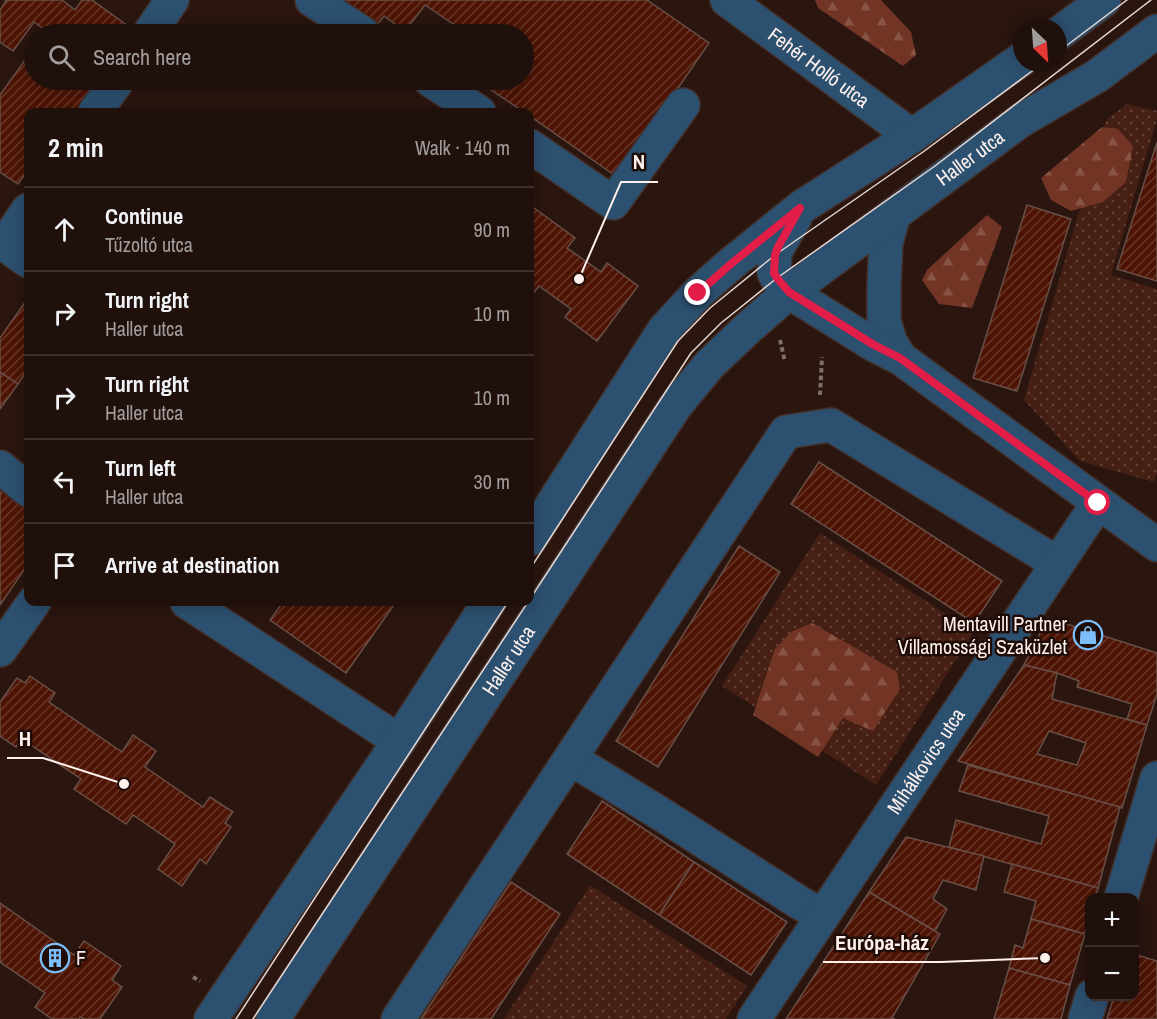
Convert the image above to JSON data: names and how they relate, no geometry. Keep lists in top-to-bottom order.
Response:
{
  "streets": {
    "street": ["Fehér Holló utca", "Haller utca", "Mihálkovics utca"]
  },
  "places": {
    "other": ["N", "H", "Európa-ház"],
    "shop": ["Mentavill Partner Villamossági Szaküzlet"],
    "building": ["F"]
  },
  "north": "bottom right",
  "page": {
    "search": "Search here",
    "heading": ["2 min", "Walk · 140 m"],
    "list": [
      ["Continue", "Tűzoltó utca", "90 m"],
      ["Turn right", "Haller utca", "10 m"],
      ["Turn right", "Haller utca", "10 m"],
      ["Turn left", "Haller utca", "30 m"],
      "Arrive at destination"
    ],
    "map_buttons": ["+", "−"]
  }
}
